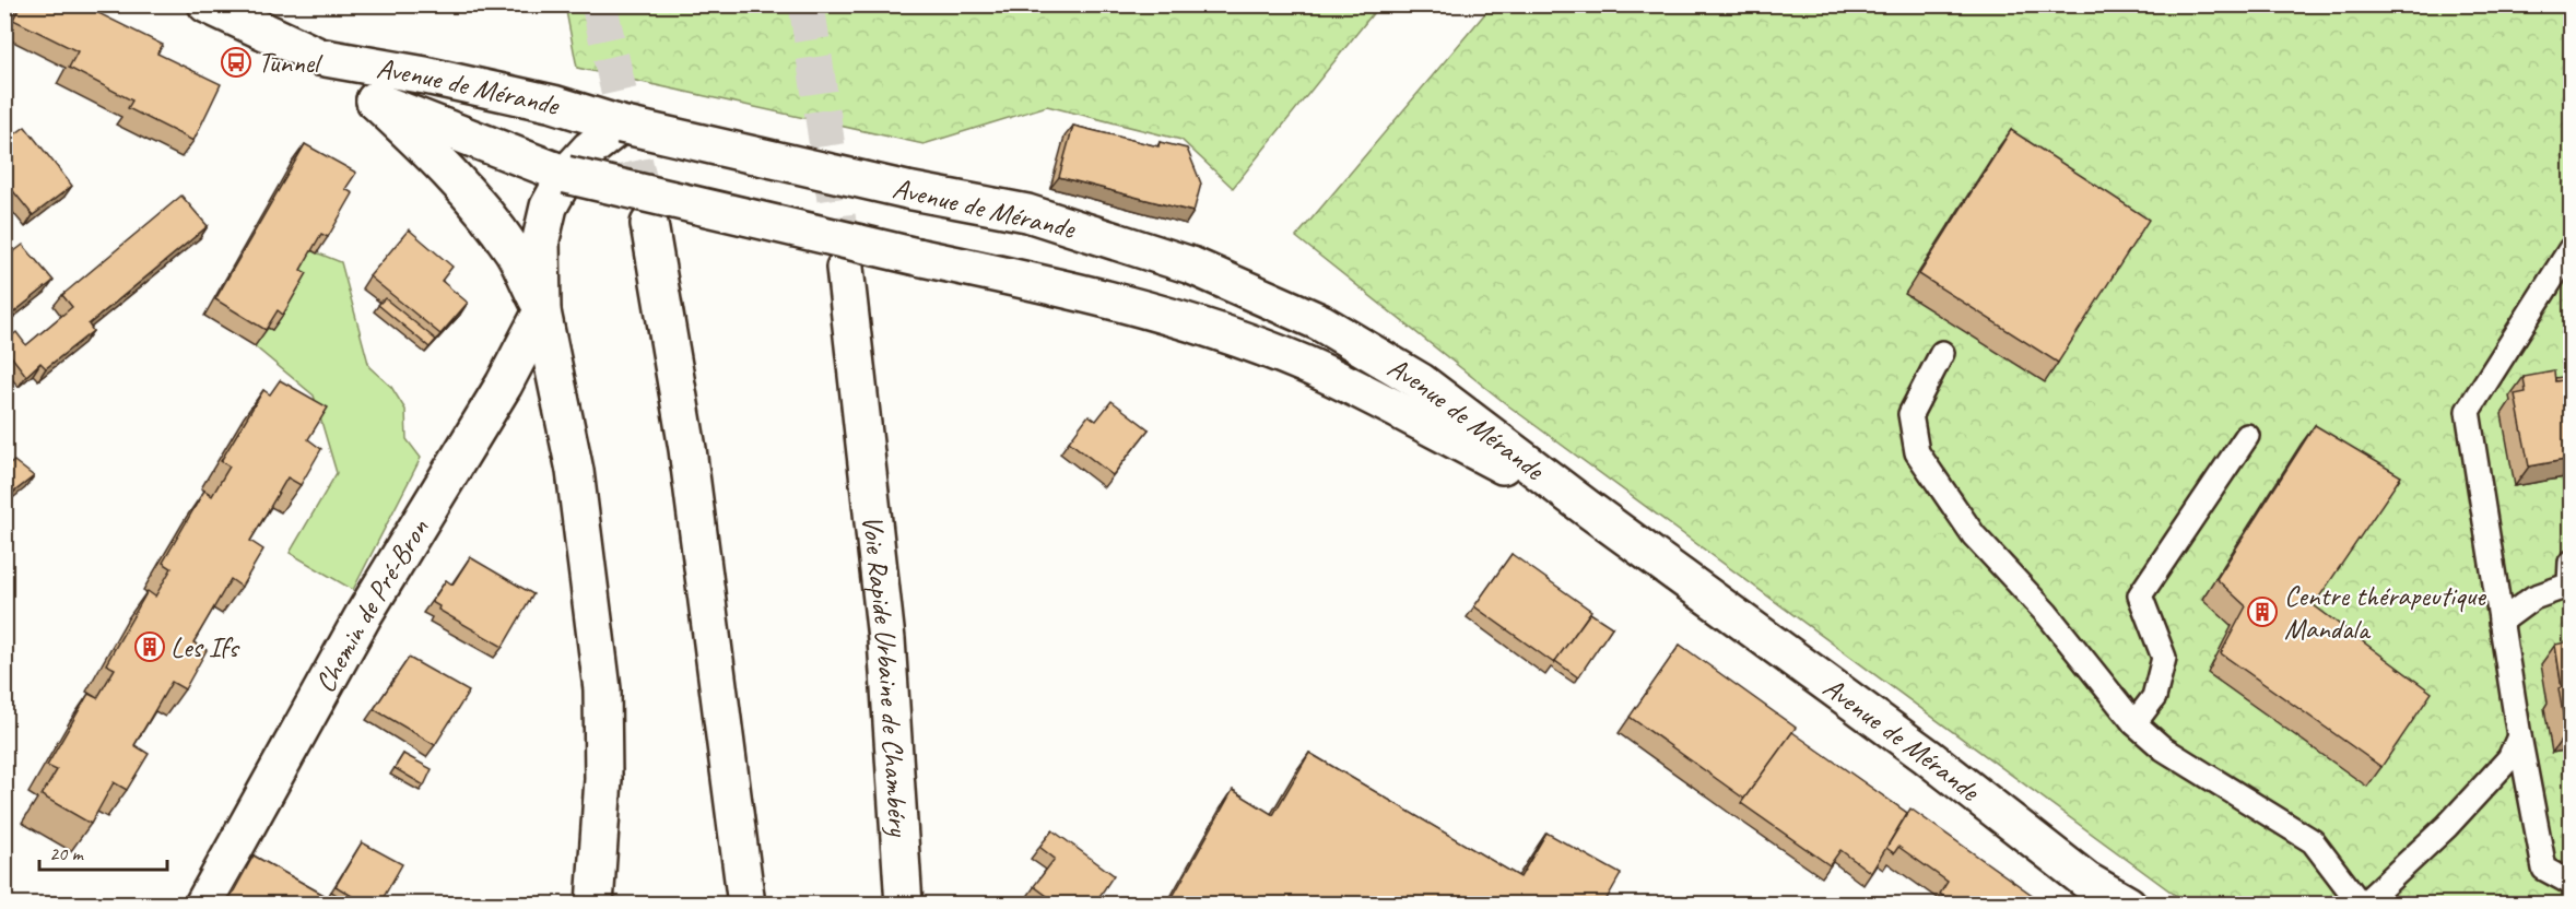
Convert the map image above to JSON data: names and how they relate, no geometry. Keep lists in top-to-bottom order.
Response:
{
  "streets": {
    "main road": ["Avenue de Mérande", "Chemin de Pré-Bron", "Voie Rapide Urbaine de Chambéry"]
  },
  "places": {
    "bus stop": ["Tunnel"],
    "building": ["Centre thérapeutique Mandala", "Les Ifs"]
  },
  "scale_bar": "20 m"
}
